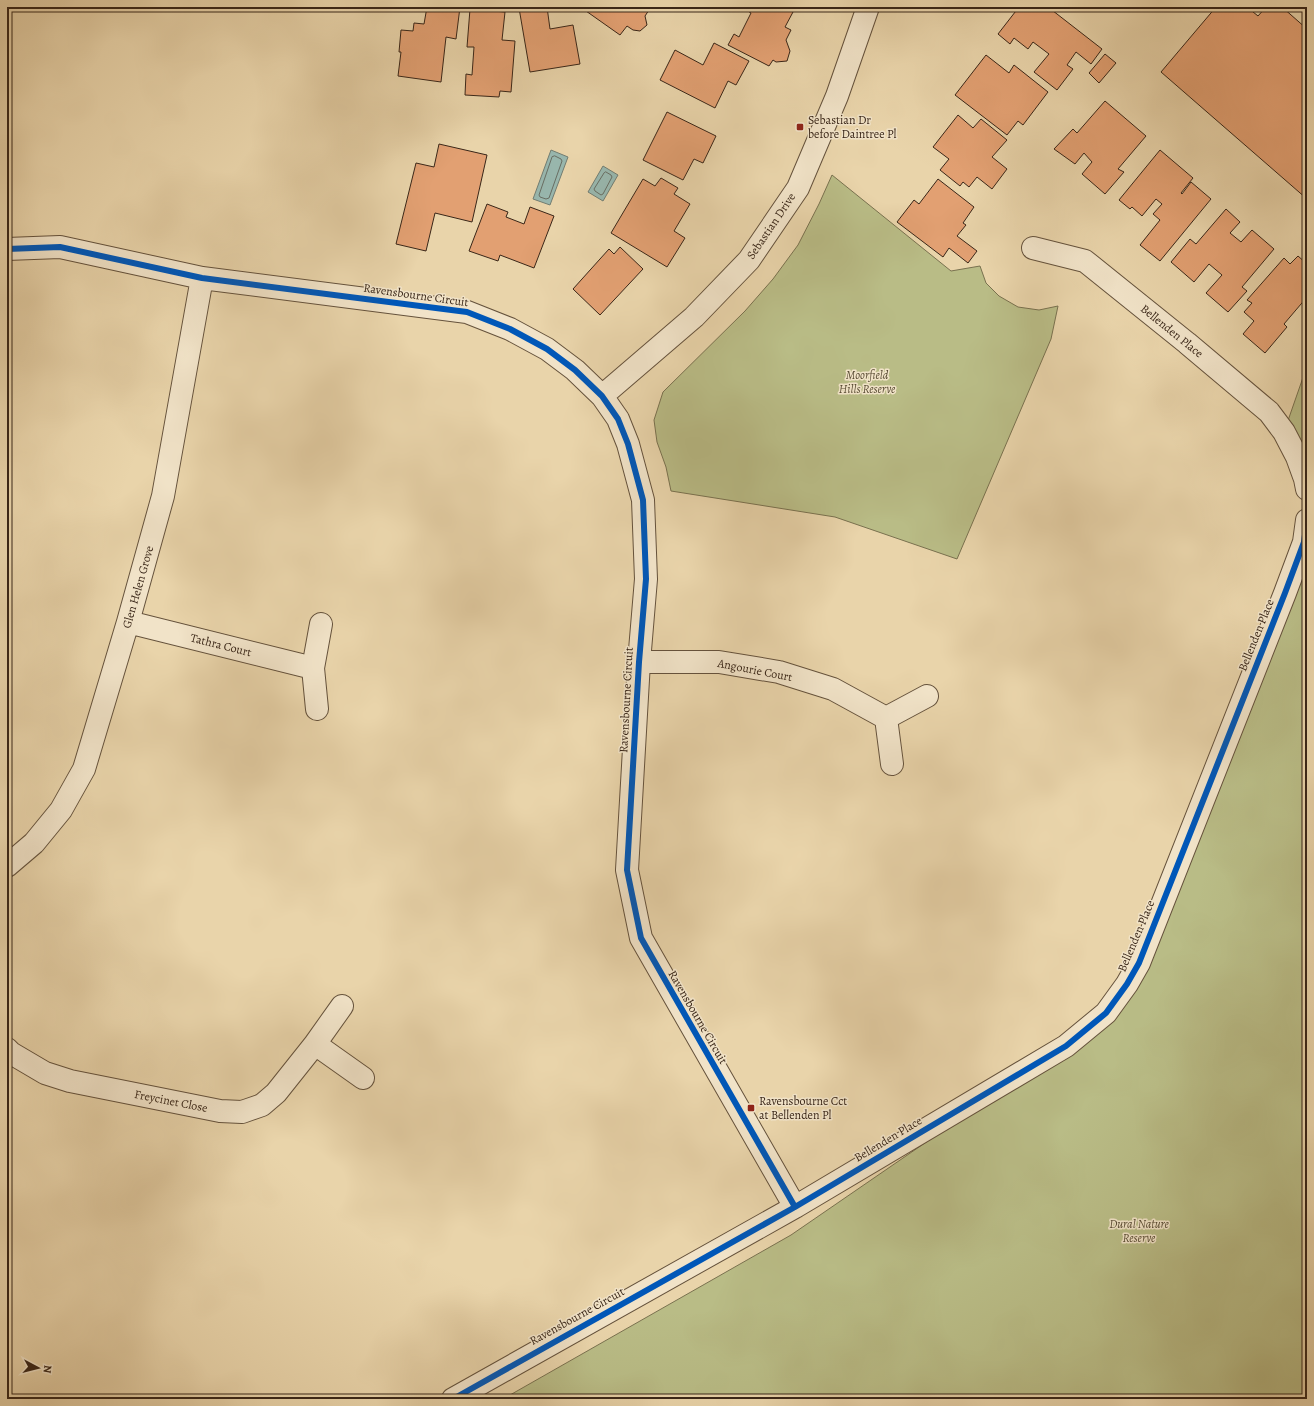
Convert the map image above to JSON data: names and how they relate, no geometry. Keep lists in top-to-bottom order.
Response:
{
  "streets": {
    "street": [
      "Sebastian Drive",
      "Ravensbourne Circuit",
      "Bellenden Place",
      "Glen Helen Grove",
      "Tathra Court",
      "Angourie Court",
      "Freycinet Close"
    ]
  },
  "crossings": [
    ["Sebastian Drive", "Ravensbourne Circuit"],
    ["Ravensbourne Circuit", "Bellenden Place"],
    ["Ravensbourne Circuit", "Glen Helen Grove"],
    ["Ravensbourne Circuit", "Angourie Court"],
    ["Glen Helen Grove", "Tathra Court"]
  ],
  "parks": ["Moorfield Hills Reserve", "Dural Nature Reserve"],
  "places": {
    "transit": ["Sebastian Dr before Daintree Pl", "Ravensbourne Cct at Bellenden Pl"]
  },
  "north": "right"
}
